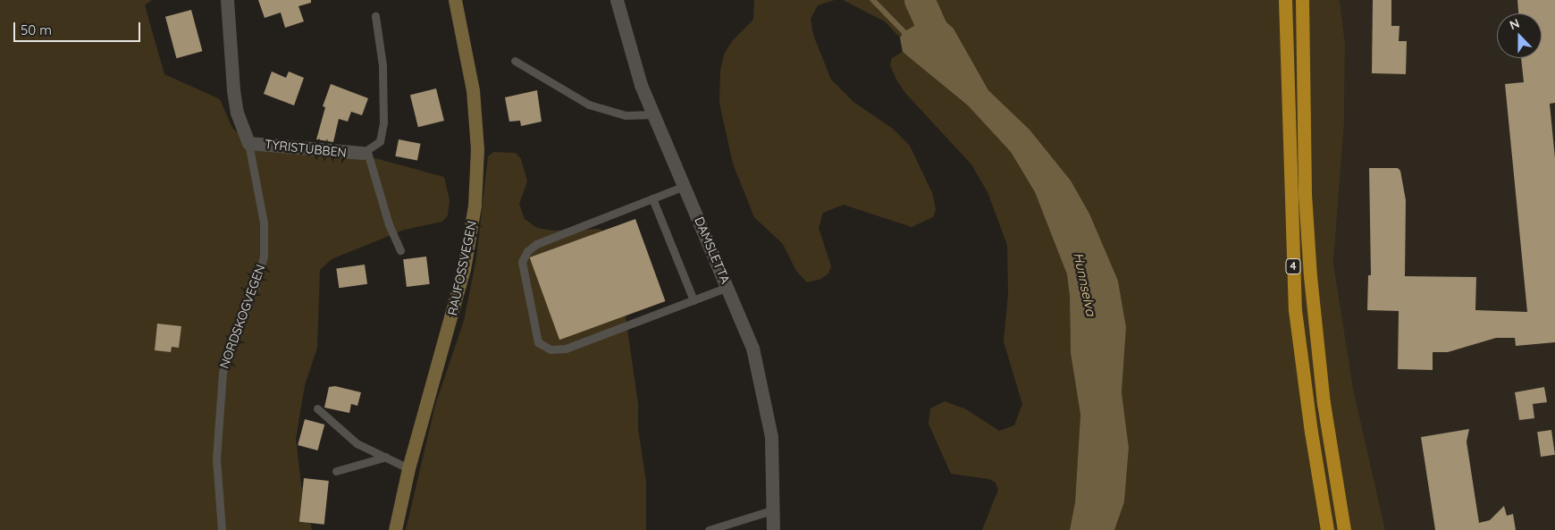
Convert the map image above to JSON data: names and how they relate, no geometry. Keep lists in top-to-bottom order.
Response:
{
  "streets": {
    "highway": ["4"],
    "main road": ["RAUFOSSVEGEN"],
    "street": ["TYRISTUBBEN", "DAMSLETTA", "NORDSKOGVEGEN"]
  },
  "crossings": [
    ["TYRISTUBBEN", "NORDSKOGVEGEN"]
  ],
  "water": ["Hunnselva"],
  "scale_bar": "50 m",
  "north": "top"
}
